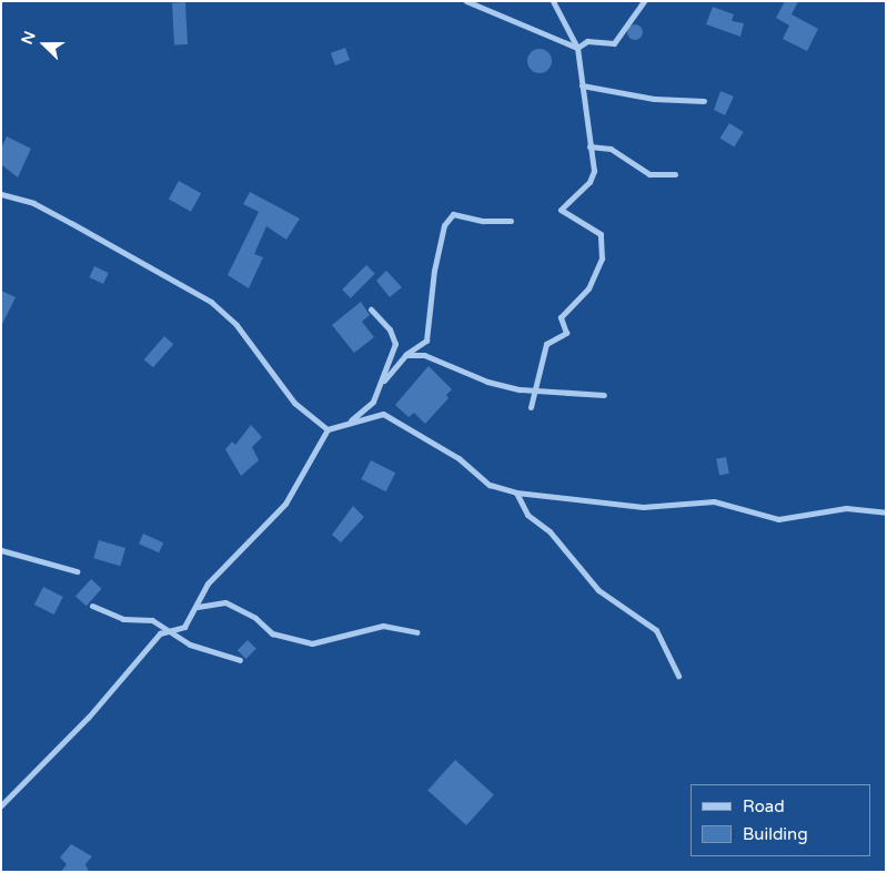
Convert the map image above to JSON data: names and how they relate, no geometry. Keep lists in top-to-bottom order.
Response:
{
  "legend": ["Road", "Building"],
  "north": "left"
}
